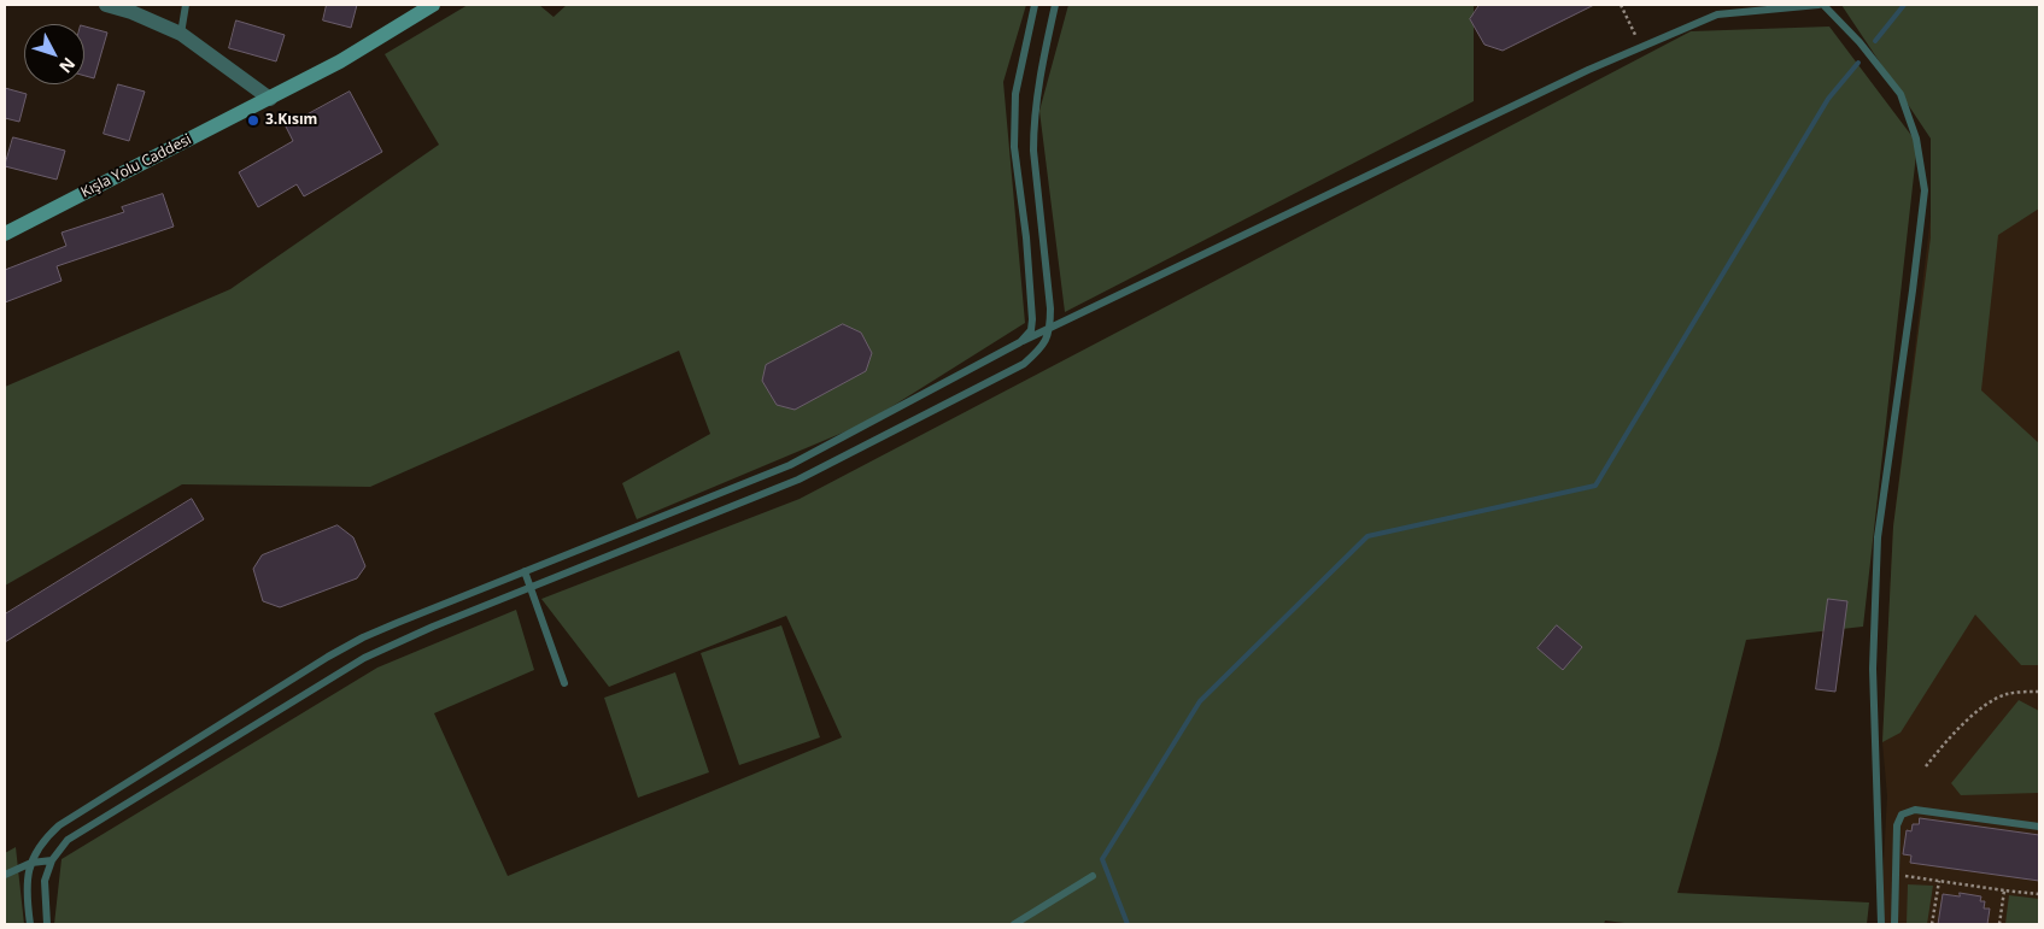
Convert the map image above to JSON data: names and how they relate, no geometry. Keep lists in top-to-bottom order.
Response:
{
  "streets": {
    "street": ["Kışla Yolu Caddesi"]
  },
  "places": ["3.Kısım"],
  "north": "bottom right"
}
